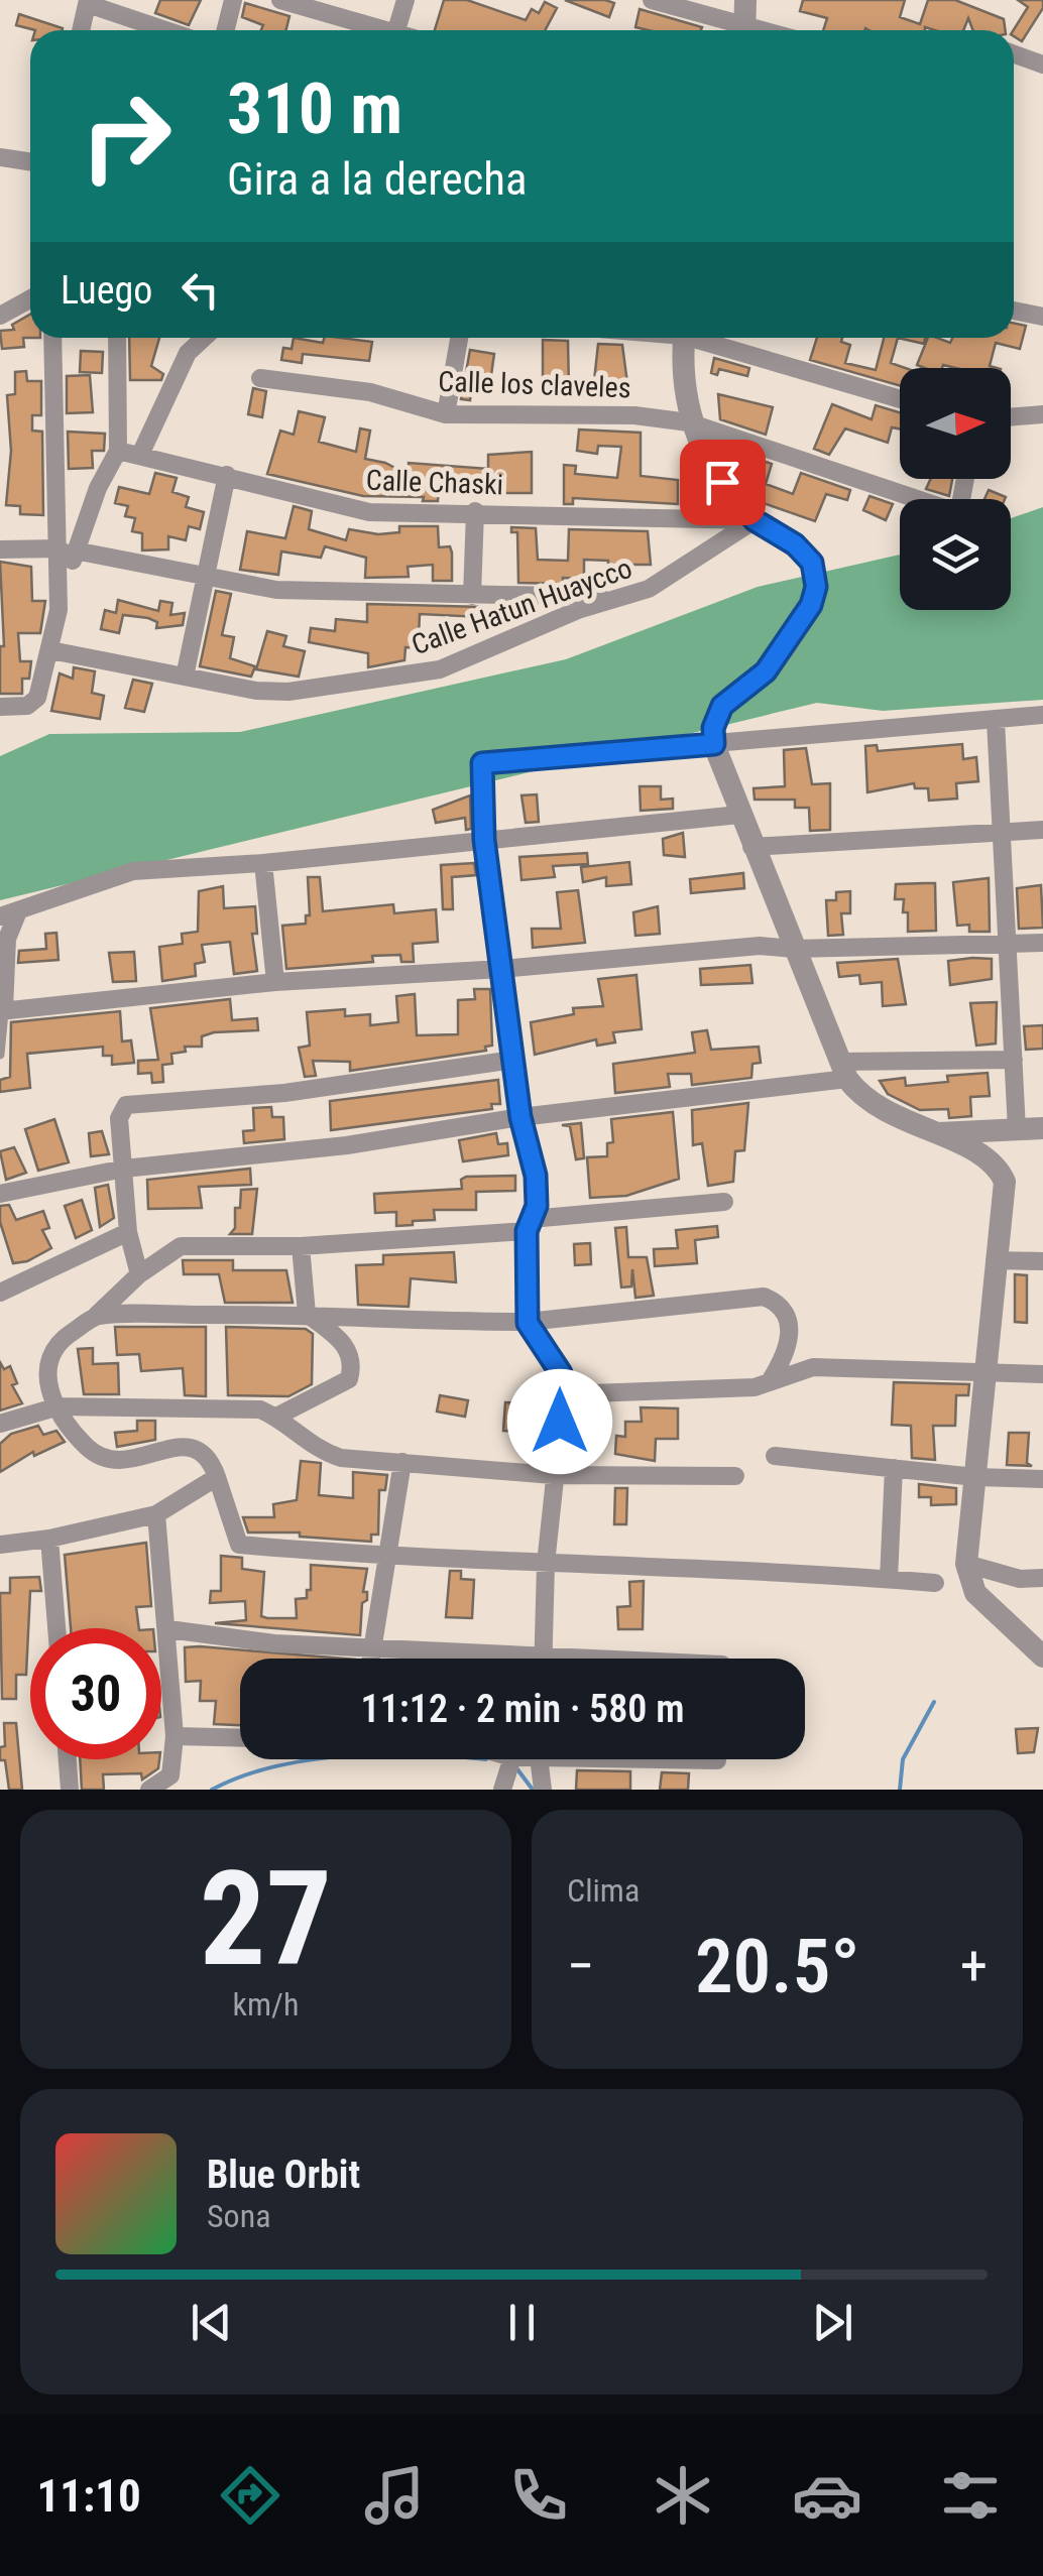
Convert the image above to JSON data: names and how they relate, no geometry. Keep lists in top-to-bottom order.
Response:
{
  "streets": {
    "street": ["Calle los claveles", "Calle Chaski", "Calle Hatun Huaycco"]
  },
  "crossings": [
    ["Calle Chaski", "Calle Hatun Huaycco"]
  ],
  "north": "right",
  "page": {
    "turn": ["310 m", "Gira a la derecha"],
    "then": "Luego",
    "limit": "30",
    "trip": "11:12 · 2 min · 580 m",
    "tile": [
      ["27", "km/h"],
      "Clima"
    ],
    "heat": ["−", "20.5°", "+"],
    "song": ["Blue Orbit", "Sona"],
    "tabs": "11:10"
  }
}
